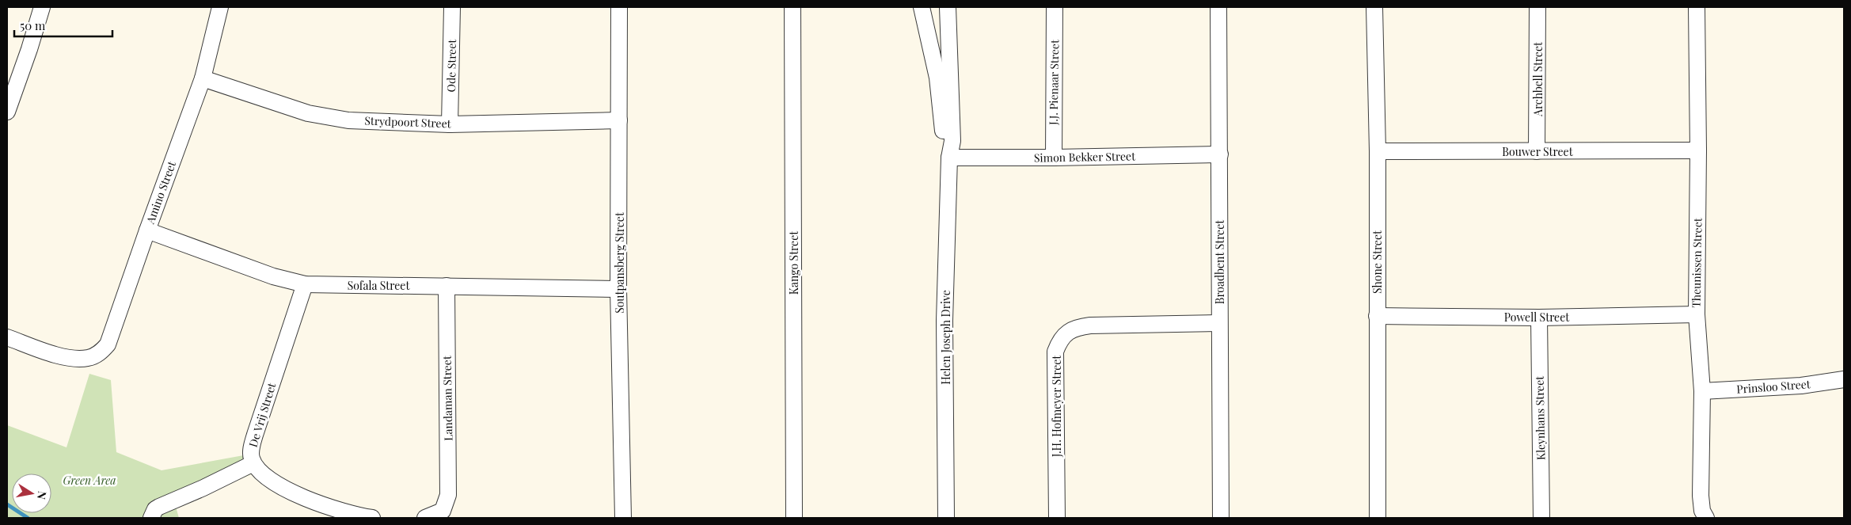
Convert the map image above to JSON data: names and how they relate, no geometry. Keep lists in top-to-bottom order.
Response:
{
  "streets": {
    "street": [
      "Ode Street",
      "Archbell Street",
      "J.J. Pienaar Street",
      "Strydpoort Street",
      "Bouwer Street",
      "Simon Bekker Street",
      "Amino Street",
      "Broadbent Street",
      "Shone Street",
      "Soutpansberg Street",
      "Kango Street",
      "Theunissen Street",
      "Sofala Street",
      "Powell Street",
      "Helen Joseph Drive",
      "Prinsloo Street",
      "Landaman Street",
      "J.H. Hofmeyer Street",
      "De Vrij Street",
      "Kleynhans Street"
    ]
  },
  "crossings": [
    ["Ode Street", "Strydpoort Street"],
    ["Archbell Street", "Bouwer Street"],
    ["J.J. Pienaar Street", "Simon Bekker Street"],
    ["Strydpoort Street", "Amino Street"],
    ["Strydpoort Street", "Soutpansberg Street"],
    ["Bouwer Street", "Shone Street"],
    ["Bouwer Street", "Theunissen Street"],
    ["Simon Bekker Street", "Broadbent Street"],
    ["Simon Bekker Street", "Helen Joseph Drive"],
    ["Amino Street", "Sofala Street"],
    ["Broadbent Street", "J.H. Hofmeyer Street"],
    ["Shone Street", "Powell Street"],
    ["Soutpansberg Street", "Sofala Street"],
    ["Theunissen Street", "Powell Street"],
    ["Theunissen Street", "Prinsloo Street"],
    ["Sofala Street", "Landaman Street"],
    ["Sofala Street", "De Vrij Street"],
    ["Powell Street", "Kleynhans Street"]
  ],
  "parks": ["Green Area"],
  "scale_bar": "50 m",
  "north": "right"
}
